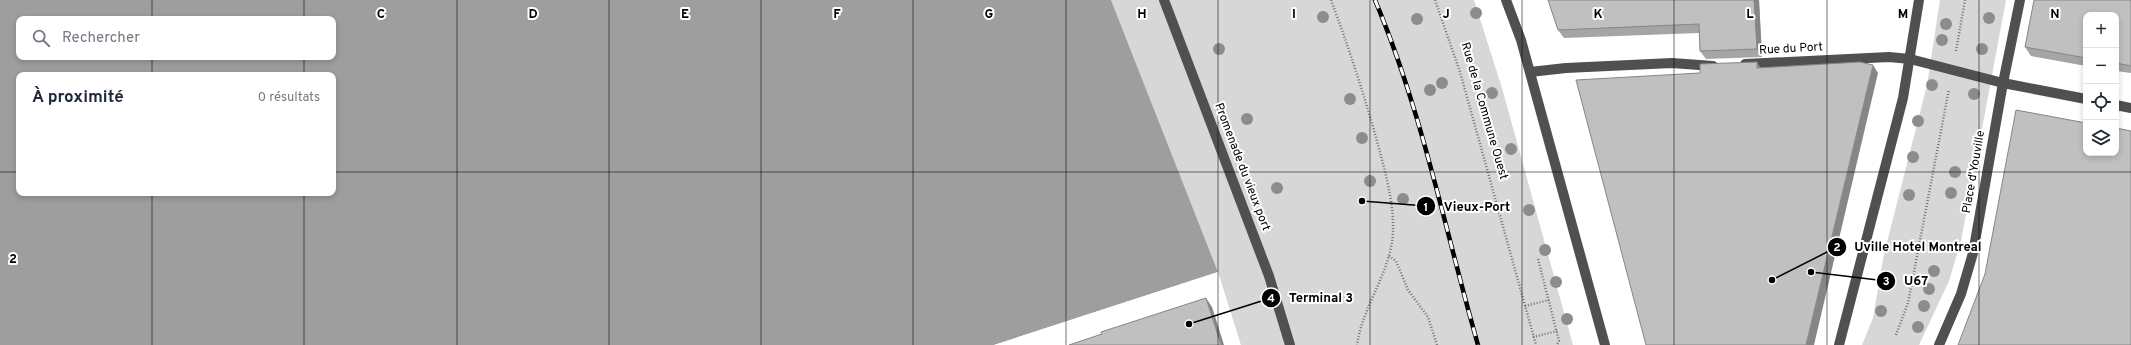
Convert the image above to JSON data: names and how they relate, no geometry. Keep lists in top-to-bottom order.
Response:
{
  "streets": {
    "street": ["Rue du Port", "Promenade du vieux port", "Place d'Youville"],
    "path": ["Rue de la Commune Ouest"]
  },
  "crossings": [
    ["Rue du Port", "Place d'Youville"]
  ],
  "places": [
    "Vieux-Port",
    "U67",
    "Uville Hotel Montreal",
    "Terminal 3"
  ],
  "page": {
    "map_buttons": ["+", "−"],
    "search": "Rechercher",
    "heading": ["À proximité", "0 résultats"]
  },
  "grid": {
    "columns": [
      "C",
      "D",
      "E",
      "F",
      "G",
      "H",
      "I",
      "J",
      "K",
      "L",
      "M",
      "N"
    ],
    "rows": ["2"]
  }
}
